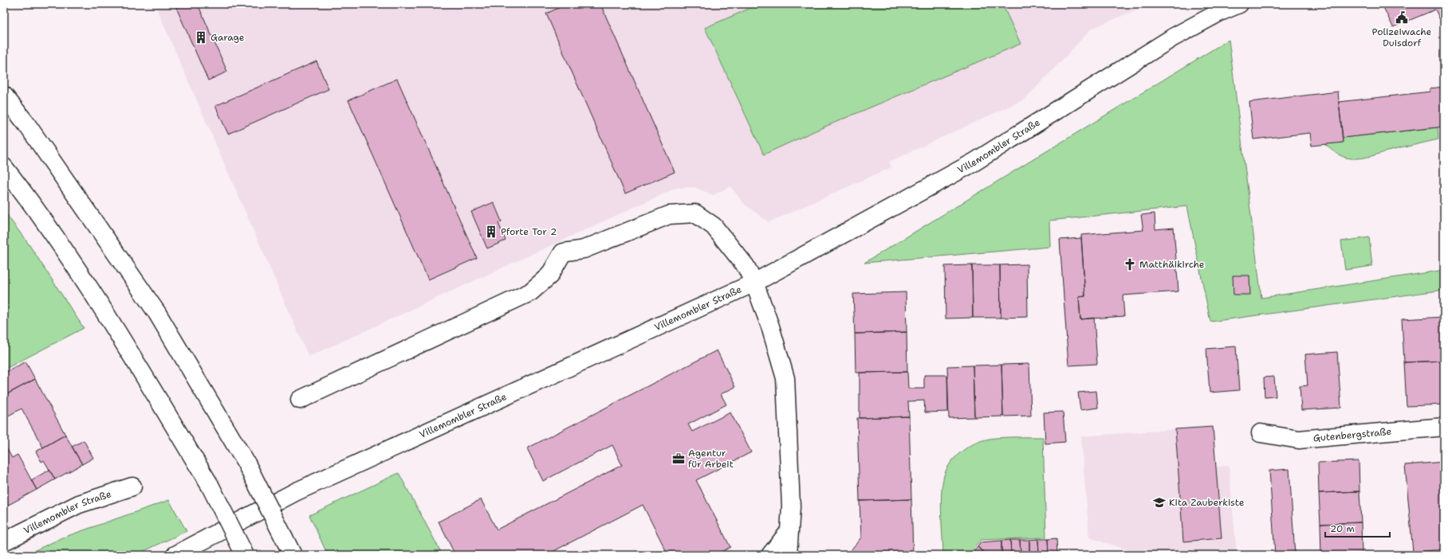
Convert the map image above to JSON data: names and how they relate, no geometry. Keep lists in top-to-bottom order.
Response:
{
  "streets": {
    "main road": ["Villemombler Straße", "Gutenbergstraße"]
  },
  "places": {
    "public building": ["Polizeiwache Duisdorf"],
    "building": ["Garage", "Pforte Tor 2"],
    "church": ["Matthäikirche"],
    "office": ["Agentur für Arbeit"],
    "school or university": ["Kita Zauberkiste"]
  },
  "scale_bar": "20 m"
}
